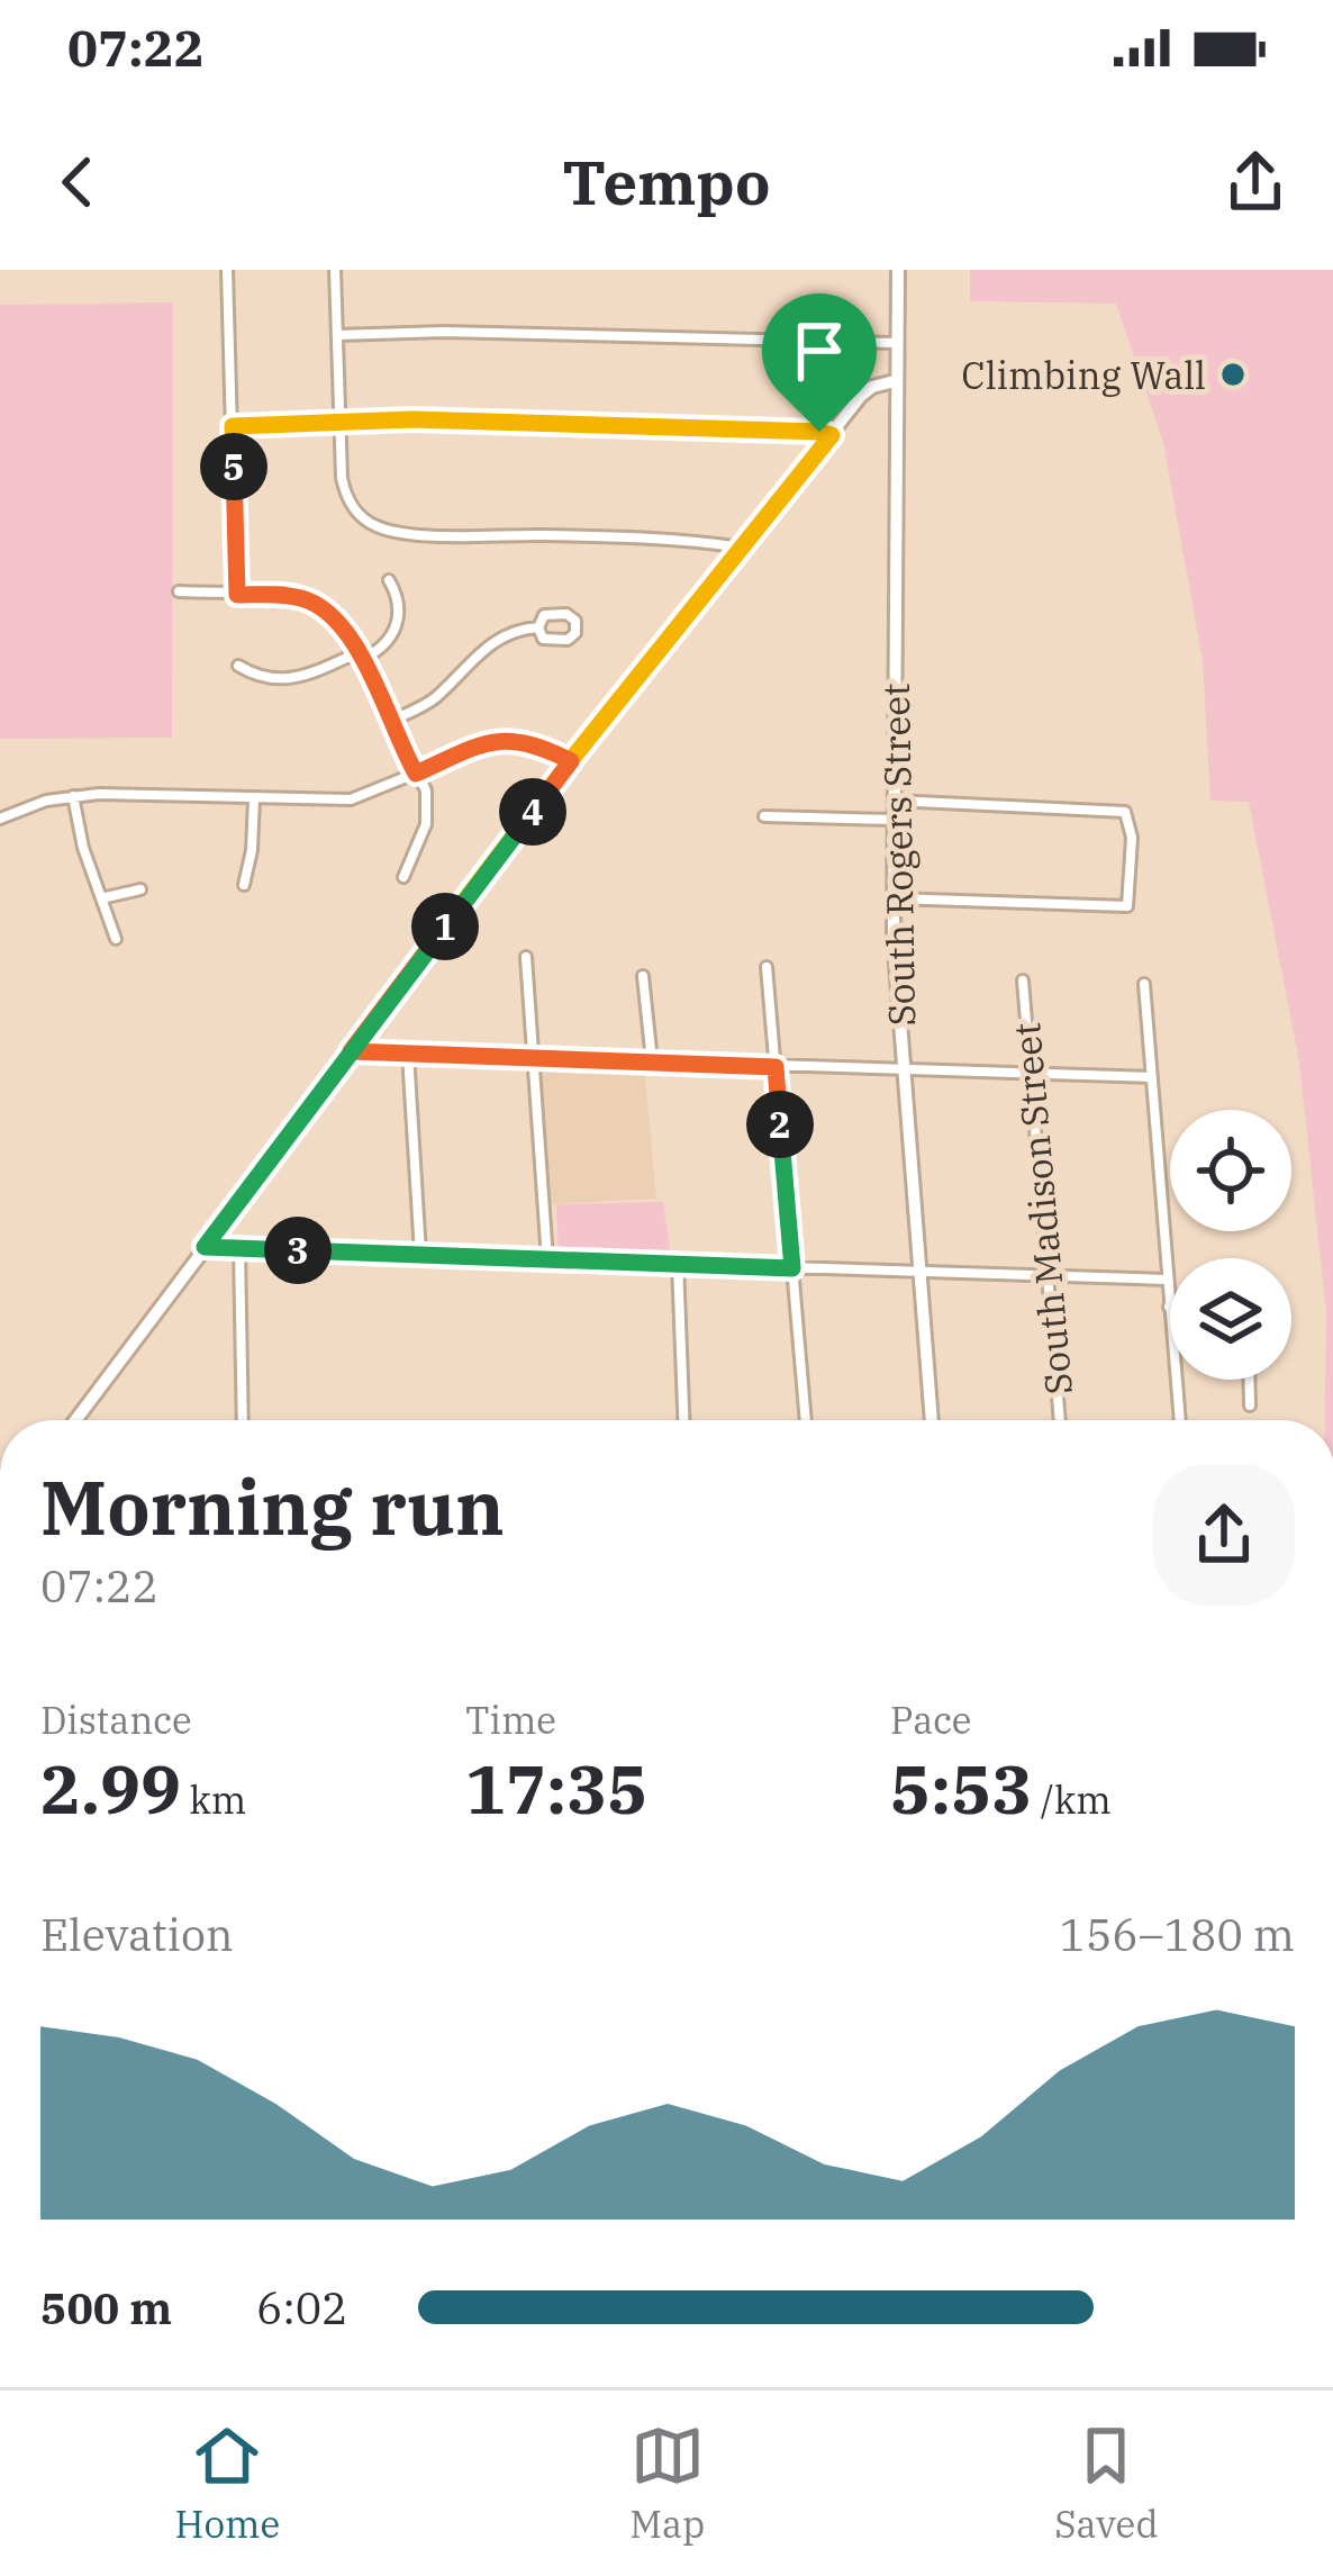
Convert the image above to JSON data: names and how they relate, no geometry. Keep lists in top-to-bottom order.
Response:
{
  "streets": {
    "street": ["South Rogers Street", "South Madison Street"]
  },
  "places": ["Climbing Wall"],
  "page": {
    "status": "07:22",
    "header": "Tempo",
    "pins": [
      "5",
      "4",
      "1",
      "2",
      "3"
    ],
    "heading": ["Morning run", "07:22"],
    "stats": [
      ["Distance", "2.99 km"],
      ["Time", "17:35"],
      ["Pace", "5:53 /km"]
    ],
    "chart": ["Elevation", "156–180 m"],
    "list": [
      {
        "name": "500 m",
        "note": "6:02"
      }
    ],
    "tabs": ["Home", "Map", "Saved"]
  }
}
